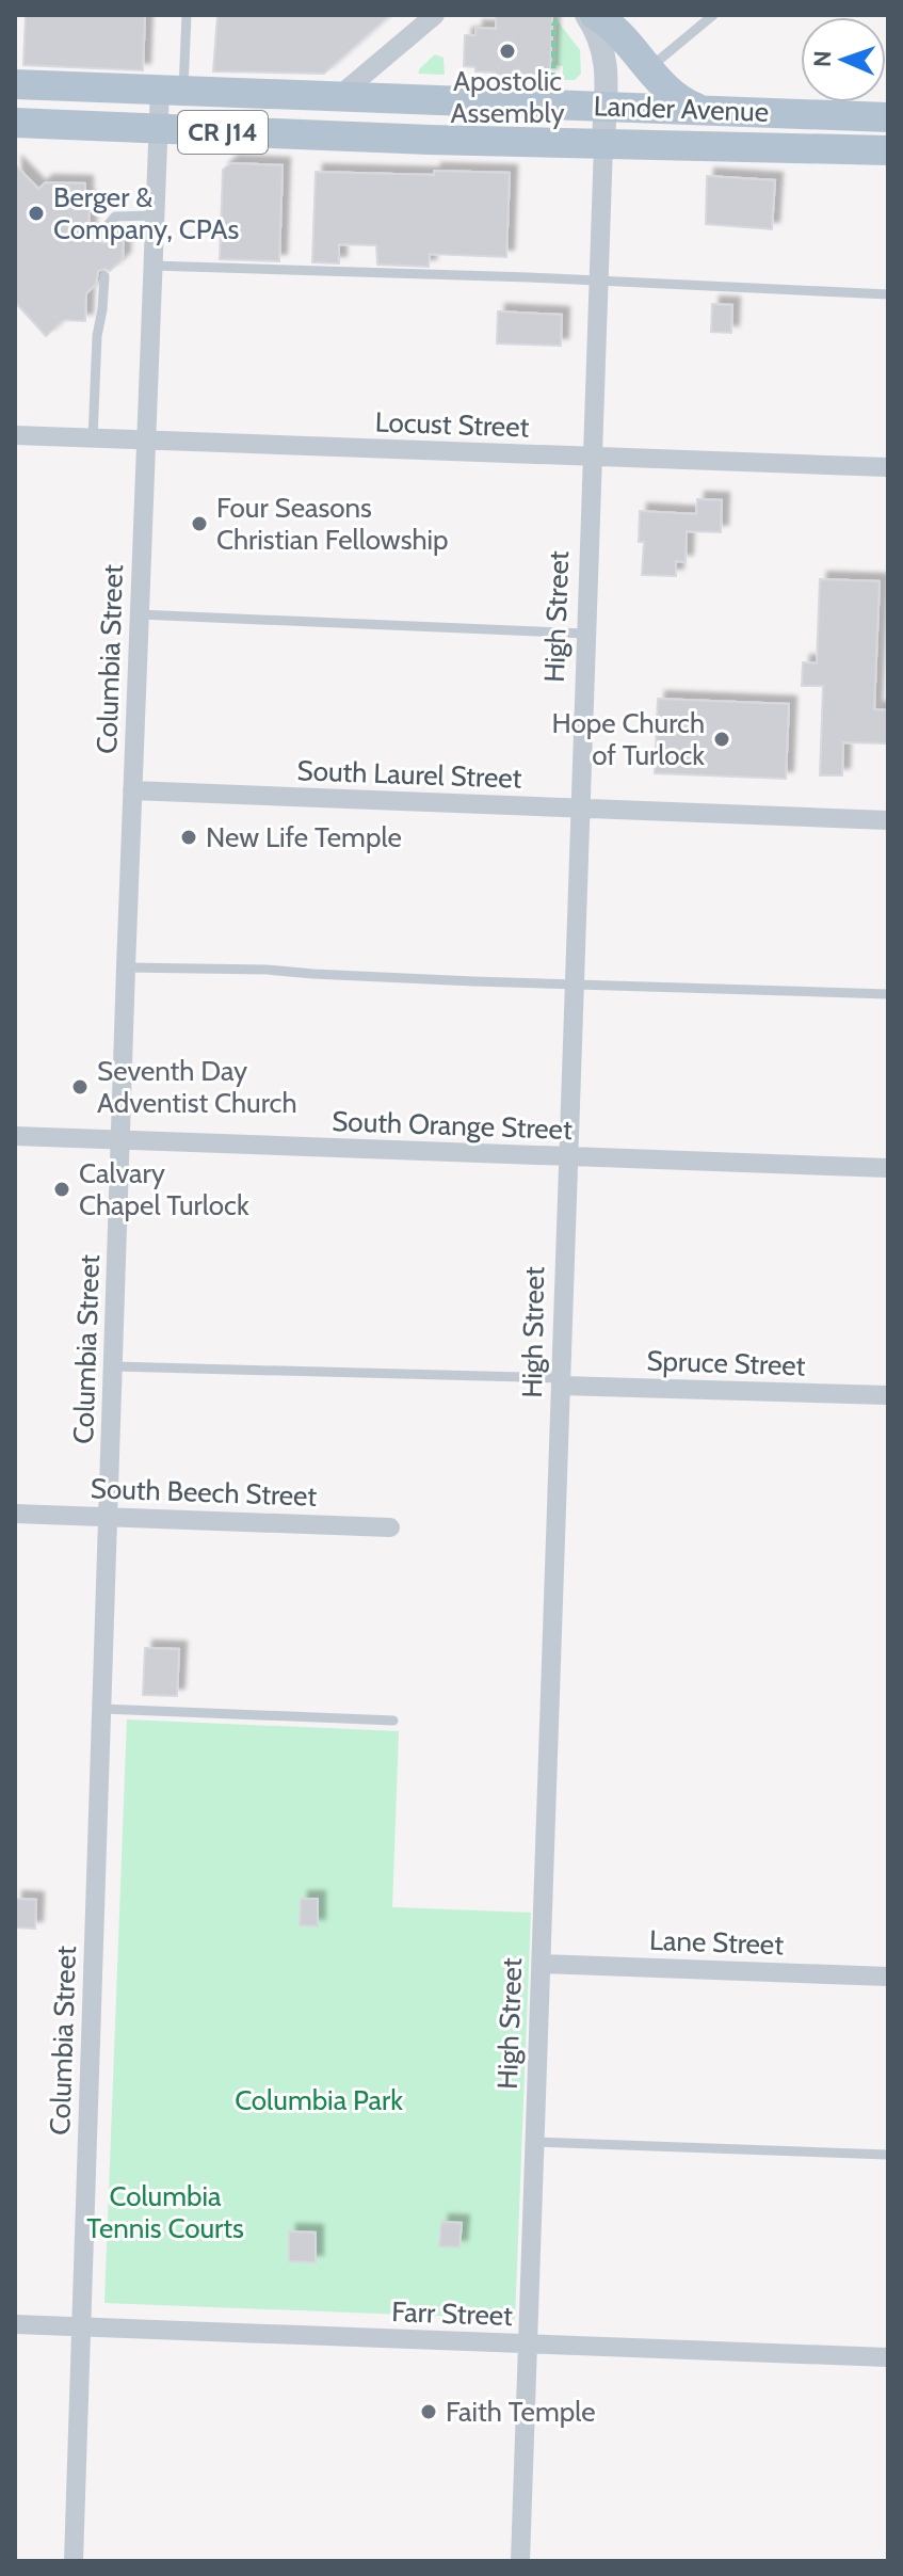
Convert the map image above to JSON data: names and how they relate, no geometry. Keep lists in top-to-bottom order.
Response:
{
  "streets": {
    "main road": ["Lander Avenue", "CR J14"],
    "street": [
      "Locust Street",
      "High Street",
      "Columbia Street",
      "South Laurel Street",
      "South Orange Street",
      "Spruce Street",
      "South Beech Street",
      "Lane Street",
      "Farr Street"
    ]
  },
  "crossings": [
    ["Lander Avenue", "High Street"],
    ["Lander Avenue", "Columbia Street"],
    ["Locust Street", "High Street"],
    ["Locust Street", "Columbia Street"],
    ["High Street", "South Laurel Street"],
    ["High Street", "South Orange Street"],
    ["High Street", "Spruce Street"],
    ["High Street", "Lane Street"],
    ["High Street", "Farr Street"],
    ["Columbia Street", "South Laurel Street"],
    ["Columbia Street", "South Orange Street"],
    ["Columbia Street", "South Beech Street"],
    ["Columbia Street", "Farr Street"]
  ],
  "parks": ["Columbia Park", "Columbia Tennis Courts"],
  "places": [
    "Apostolic Assembly",
    "Berger & Company, CPAs",
    "Four Seasons Christian Fellowship",
    "Hope Church of Turlock",
    "New Life Temple",
    "Seventh Day Adventist Church",
    "Calvary Chapel Turlock",
    "Faith Temple"
  ],
  "north": "left"
}
